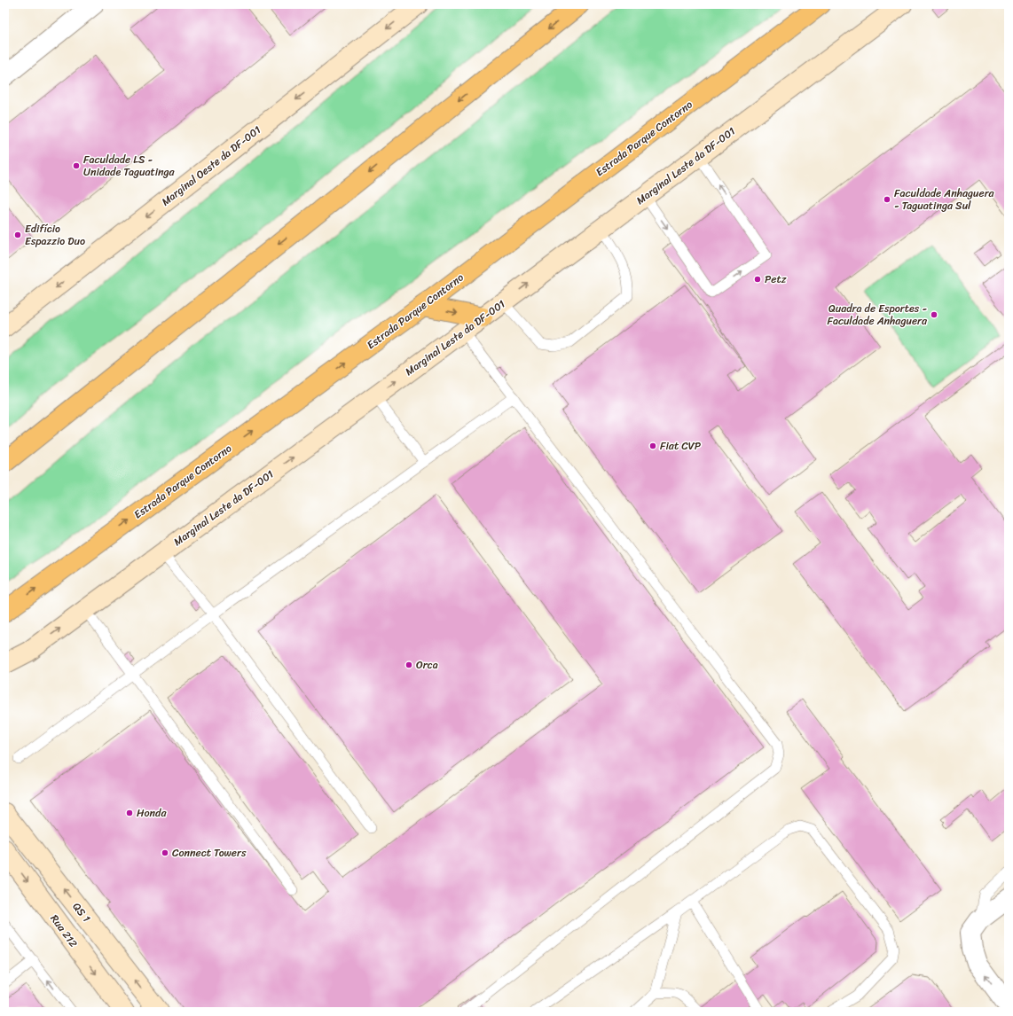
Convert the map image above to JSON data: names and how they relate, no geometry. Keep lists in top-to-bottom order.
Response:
{
  "streets": {
    "highway": ["Estrada Parque Contorno"],
    "main road": [
      "Marginal Oeste da DF-001",
      "Marginal Leste da DF-001",
      "QS 1",
      "Rua 212"
    ]
  },
  "one_way": [
    "Marginal Oeste da DF-001",
    "Marginal Leste da DF-001",
    "QS 1",
    "Rua 212"
  ],
  "places": [
    "Faculdade LS - Unidade Taguatinga",
    "Faculdade Anhaguera - Taguatinga Sul",
    "Edifício Espazzio Duo",
    "Petz",
    "Quadra de Esportes - Faculdade Anhaguera",
    "Fiat CVP",
    "Orca",
    "Honda",
    "Connect Towers"
  ]
}
